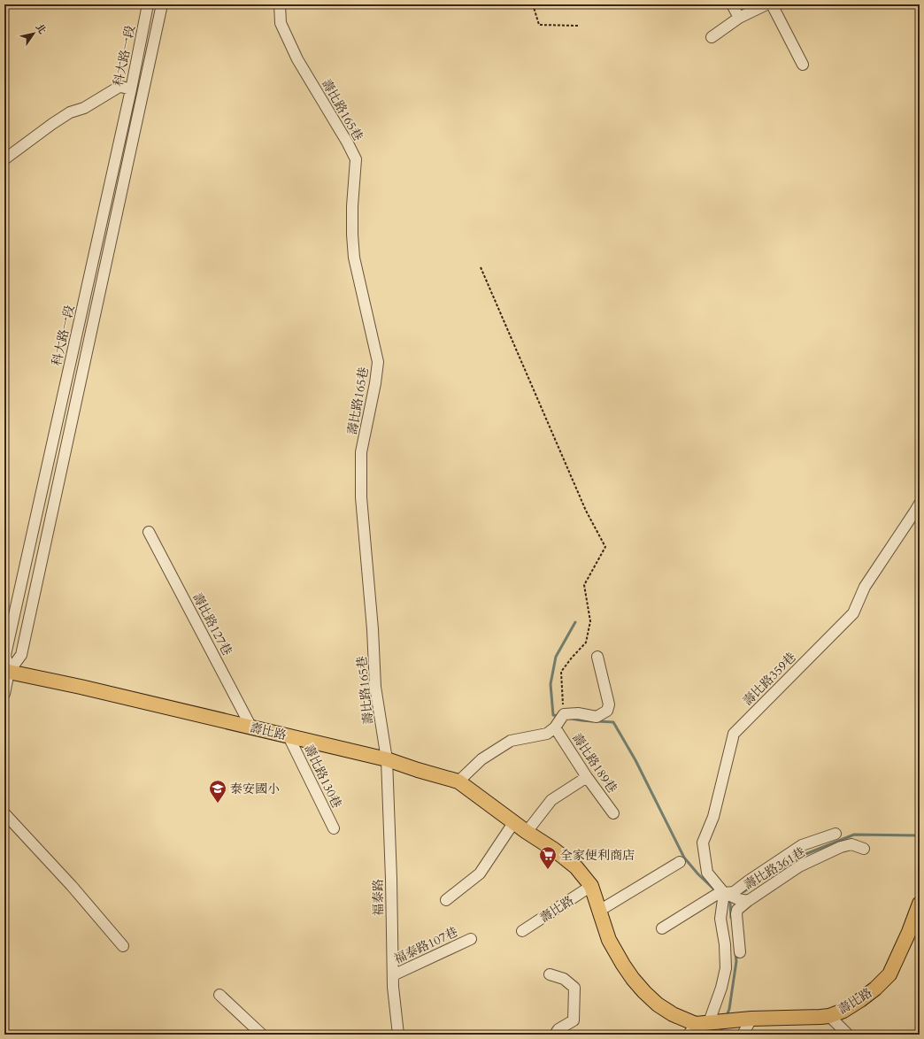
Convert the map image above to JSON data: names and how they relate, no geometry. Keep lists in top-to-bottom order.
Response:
{
  "streets": {
    "main road": ["壽比路"],
    "street": [
      "科大路一段",
      "壽比路165巷",
      "壽比路127巷",
      "壽比路359巷",
      "壽比路189巷",
      "壽比路130巷",
      "壽比路361巷",
      "福泰路",
      "福泰路107巷"
    ]
  },
  "crossings": [
    ["科大路一段", "壽比路"],
    ["壽比路165巷", "壽比路"],
    ["壽比路165巷", "福泰路"],
    ["壽比路127巷", "壽比路"],
    ["壽比路359巷", "壽比路361巷"],
    ["壽比路", "壽比路189巷"],
    ["壽比路", "壽比路130巷"],
    ["壽比路", "福泰路"],
    ["福泰路", "福泰路107巷"]
  ],
  "places": {
    "school or university": ["泰安國小"],
    "supermarket": ["全家便利商店"]
  },
  "north": "top right"
}
